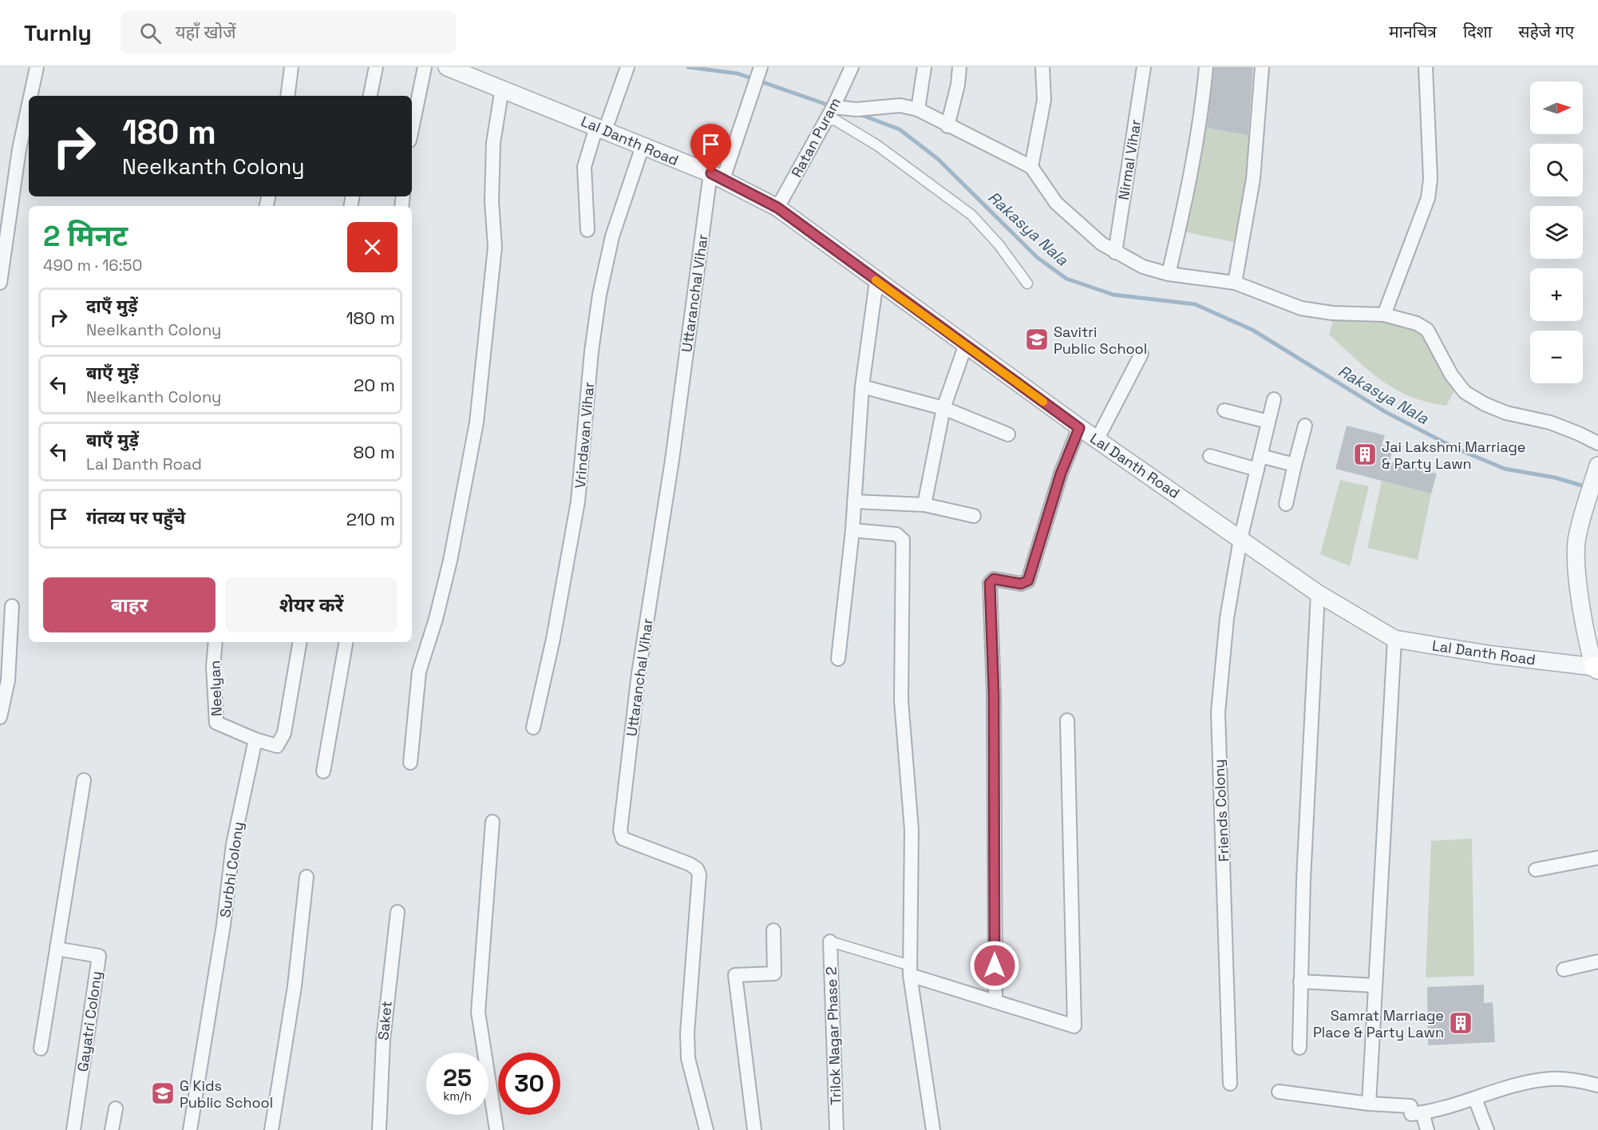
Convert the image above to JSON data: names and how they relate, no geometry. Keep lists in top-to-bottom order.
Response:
{
  "streets": {
    "street": [
      "Ratan Puram",
      "Lal Danth Road",
      "Nirmal Vihar",
      "Uttaranchal Vihar",
      "Vrindavan Vihar",
      "Neelyan",
      "Friends Colony",
      "Surbhi Colony",
      "Saket",
      "Gayatri Colony",
      "Trilok Nagar Phase 2"
    ]
  },
  "crossings": [
    ["Ratan Puram", "Lal Danth Road"],
    ["Lal Danth Road", "Uttaranchal Vihar"],
    ["Lal Danth Road", "Vrindavan Vihar"],
    ["Lal Danth Road", "Friends Colony"],
    ["Neelyan", "Surbhi Colony"]
  ],
  "water": ["Rakasya Nala"],
  "places": {
    "school or university": ["Savitri Public School", "G Kids Public School"],
    "building": ["Jai Lakshmi Marriage & Party Lawn", "Samrat Marriage Place & Party Lawn"]
  },
  "north": "right",
  "page": {
    "header": "Turnly",
    "search": "यहाँ खोजें",
    "nav": ["मानचित्र", "दिशा", "सहेजे गए"],
    "map_buttons": ["+", "−"],
    "turn": ["180 m", "Neelkanth Colony"],
    "heading": ["2 मिनट", "490 m · 16:50"],
    "list": [
      {
        "name": "दाएँ मुड़ें",
        "note": "Neelkanth Colony",
        "value": "180 m"
      },
      {
        "name": "बाएँ मुड़ें",
        "note": "Neelkanth Colony",
        "value": "20 m"
      },
      {
        "name": "बाएँ मुड़ें",
        "note": "Lal Danth Road",
        "value": "80 m"
      },
      {
        "name": "गंतव्य पर पहुँचे",
        "value": "210 m"
      }
    ],
    "buttons": ["बाहर", "शेयर करें"],
    "speed": "25 km/h",
    "limit": "30"
  }
}
